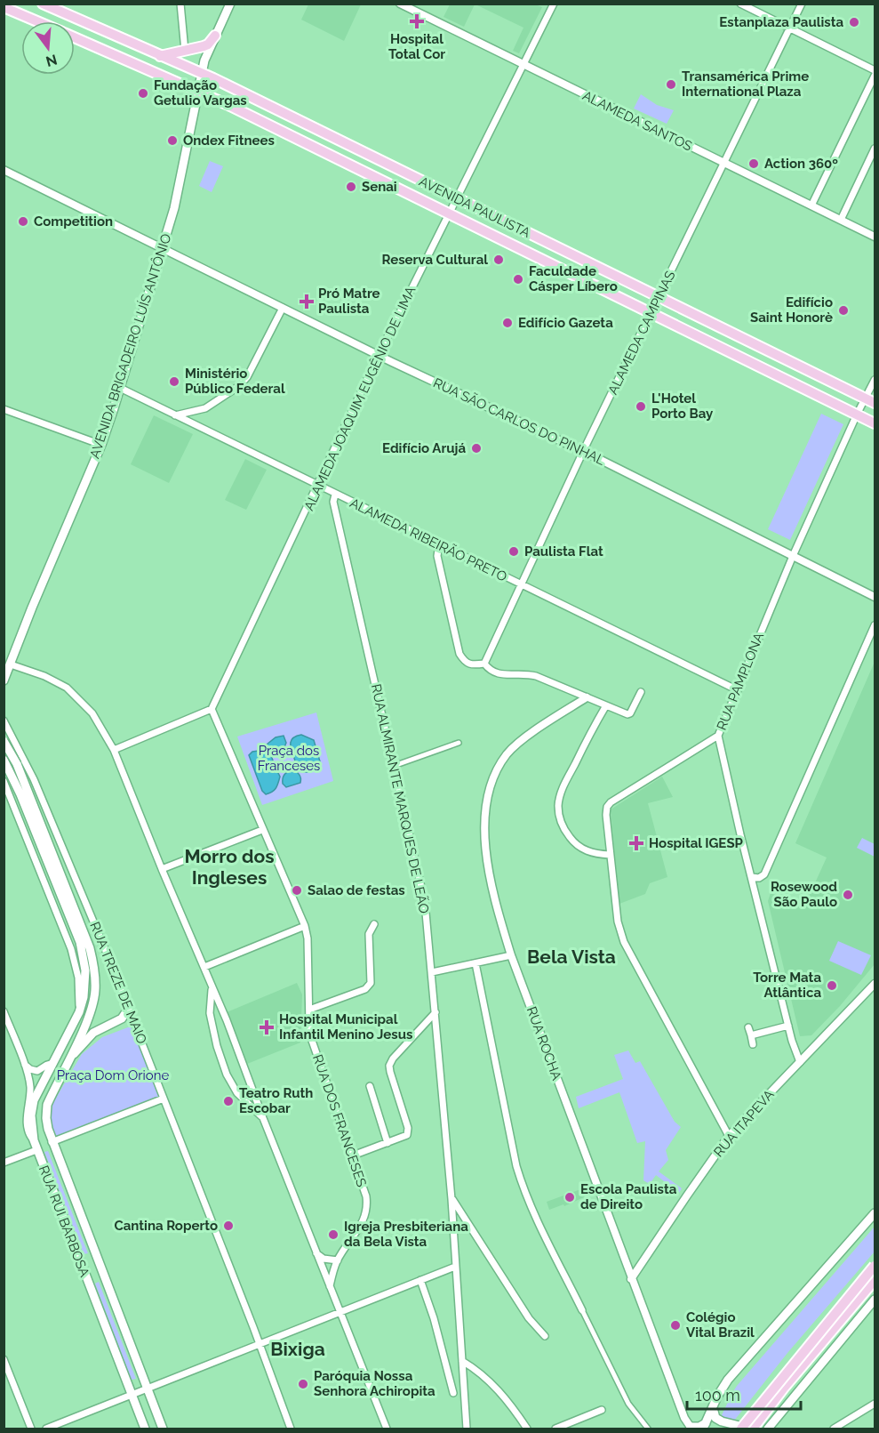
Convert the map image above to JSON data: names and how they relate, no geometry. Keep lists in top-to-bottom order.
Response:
{
  "streets": {
    "main road": ["AVENIDA PAULISTA", "AVENIDA BRIGADEIRO LUÍS ANTÔNIO", "RUA RUI BARBOSA"],
    "street": [
      "ALAMEDA SANTOS",
      "ALAMEDA CAMPINAS",
      "ALAMEDA JOAQUIM EUGÊNIO DE LIMA",
      "RUA SÃO CARLOS DO PINHAL",
      "ALAMEDA RIBEIRÃO PRETO",
      "RUA PAMPLONA",
      "RUA ALMIRANTE MARQUES DE LEÃO",
      "RUA TREZE DE MAIO",
      "RUA ROCHA",
      "RUA DOS FRANCESES",
      "RUA ITAPEVA"
    ]
  },
  "crossings": [
    ["ALAMEDA SANTOS", "ALAMEDA CAMPINAS"],
    ["ALAMEDA SANTOS", "ALAMEDA JOAQUIM EUGÊNIO DE LIMA"],
    ["AVENIDA PAULISTA", "ALAMEDA CAMPINAS"],
    ["AVENIDA PAULISTA", "AVENIDA BRIGADEIRO LUÍS ANTÔNIO"],
    ["AVENIDA PAULISTA", "ALAMEDA JOAQUIM EUGÊNIO DE LIMA"],
    ["AVENIDA PAULISTA", "RUA PAMPLONA"],
    ["ALAMEDA CAMPINAS", "RUA SÃO CARLOS DO PINHAL"],
    ["ALAMEDA CAMPINAS", "ALAMEDA RIBEIRÃO PRETO"],
    ["AVENIDA BRIGADEIRO LUÍS ANTÔNIO", "RUA SÃO CARLOS DO PINHAL"],
    ["AVENIDA BRIGADEIRO LUÍS ANTÔNIO", "ALAMEDA RIBEIRÃO PRETO"],
    ["ALAMEDA JOAQUIM EUGÊNIO DE LIMA", "RUA SÃO CARLOS DO PINHAL"],
    ["ALAMEDA JOAQUIM EUGÊNIO DE LIMA", "ALAMEDA RIBEIRÃO PRETO"],
    ["ALAMEDA JOAQUIM EUGÊNIO DE LIMA", "RUA DOS FRANCESES"],
    ["RUA SÃO CARLOS DO PINHAL", "RUA PAMPLONA"],
    ["ALAMEDA RIBEIRÃO PRETO", "RUA PAMPLONA"],
    ["ALAMEDA RIBEIRÃO PRETO", "RUA ALMIRANTE MARQUES DE LEÃO"],
    ["RUA PAMPLONA", "RUA ITAPEVA"],
    ["RUA ROCHA", "RUA ITAPEVA"]
  ],
  "districts": ["Morro dos Ingleses", "Bela Vista", "Bixiga"],
  "parks": ["Praça dos Franceses", "Praça Dom Orione"],
  "places": {
    "health": [
      "Hospital Total Cor",
      "Pró Matre Paulista",
      "Hospital IGESP",
      "Hospital Municipal Infantil Menino Jesus"
    ],
    "other": [
      "Estanplaza Paulista",
      "Transamérica Prime International Plaza",
      "Fundação Getulio Vargas",
      "Ondex Fitnees",
      "Action 360º",
      "Senai",
      "Competition",
      "Reserva Cultural",
      "Faculdade Cásper Líbero",
      "Edifício Saint Honorè",
      "Edifício Gazeta",
      "Ministério Público Federal",
      "L'Hotel Porto Bay",
      "Edifício Arujá",
      "Paulista Flat",
      "Salao de festas",
      "Rosewood São Paulo",
      "Torre Mata Atlântica",
      "Teatro Ruth Escobar",
      "Escola Paulista de Direito",
      "Cantina Roperto",
      "Igreja Presbiteriana da Bela Vista",
      "Colégio Vital Brazil",
      "Paróquia Nossa Senhora Achiropita"
    ]
  },
  "scale_bar": "100 m",
  "north": "bottom"
}
